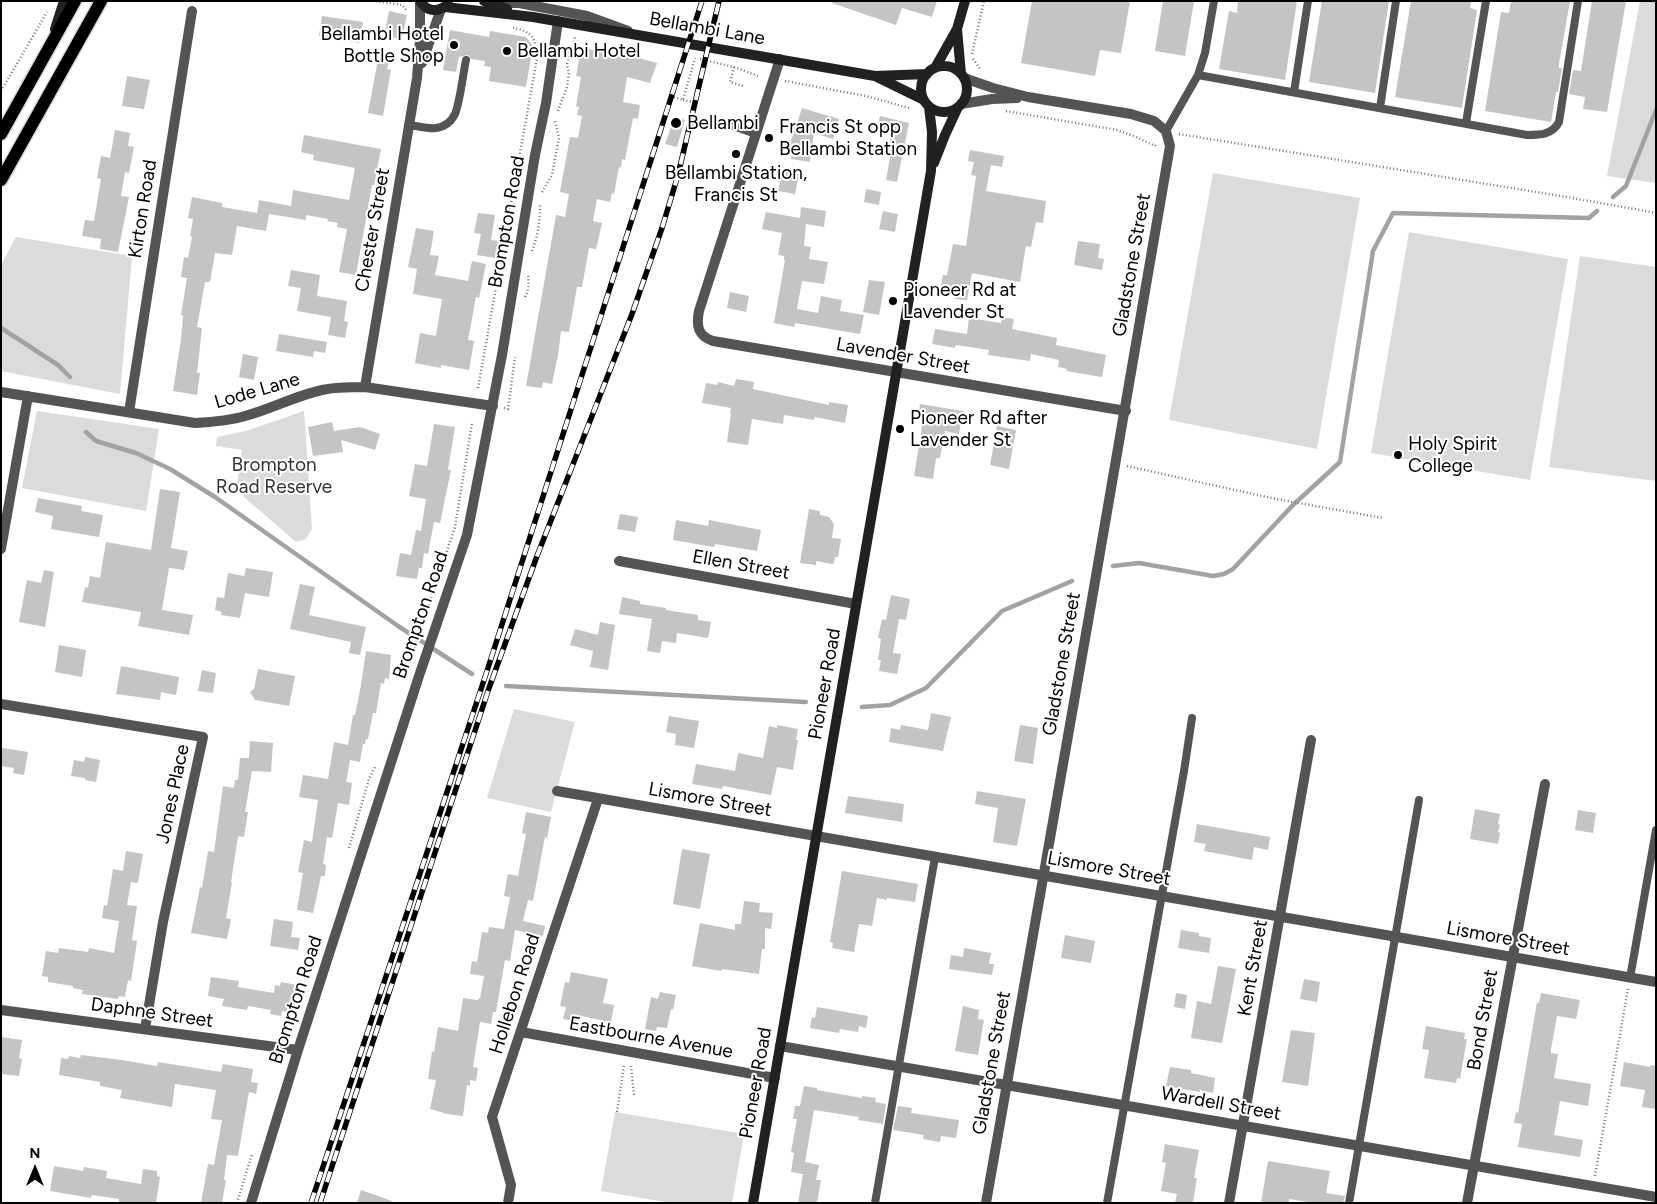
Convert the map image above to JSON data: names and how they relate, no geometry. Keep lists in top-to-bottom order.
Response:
{
  "streets": {
    "main road": ["Bellambi Lane", "Pioneer Road"],
    "street": [
      "Kirton Road",
      "Brompton Road",
      "Chester Street",
      "Gladstone Street",
      "Lavender Street",
      "Lode Lane",
      "Ellen Street",
      "Jones Place",
      "Lismore Street",
      "Kent Street",
      "Hollebon Road",
      "Daphne Street",
      "Bond Street",
      "Eastbourne Avenue",
      "Wardell Street"
    ]
  },
  "crossings": [
    ["Bellambi Lane", "Brompton Road"],
    ["Bellambi Lane", "Pioneer Road"],
    ["Kirton Road", "Lode Lane"],
    ["Brompton Road", "Lode Lane"],
    ["Brompton Road", "Daphne Street"],
    ["Chester Street", "Lode Lane"],
    ["Gladstone Street", "Lavender Street"],
    ["Gladstone Street", "Lismore Street"],
    ["Gladstone Street", "Wardell Street"],
    ["Lavender Street", "Pioneer Road"],
    ["Ellen Street", "Pioneer Road"],
    ["Pioneer Road", "Lismore Street"],
    ["Pioneer Road", "Eastbourne Avenue"],
    ["Pioneer Road", "Wardell Street"],
    ["Jones Place", "Daphne Street"],
    ["Lismore Street", "Kent Street"],
    ["Lismore Street", "Hollebon Road"],
    ["Lismore Street", "Bond Street"],
    ["Kent Street", "Wardell Street"],
    ["Hollebon Road", "Eastbourne Avenue"],
    ["Bond Street", "Wardell Street"]
  ],
  "parks": ["Brompton Road Reserve"],
  "places": [
    "Bellambi Hotel Bottle Shop",
    "Bellambi Hotel",
    "Bellambi",
    "Francis St opp Bellambi Station",
    "Bellambi Station, Francis St",
    "Pioneer Rd at Lavender St",
    "Pioneer Rd after Lavender St",
    "Holy Spirit College"
  ],
  "north": "top"
}
